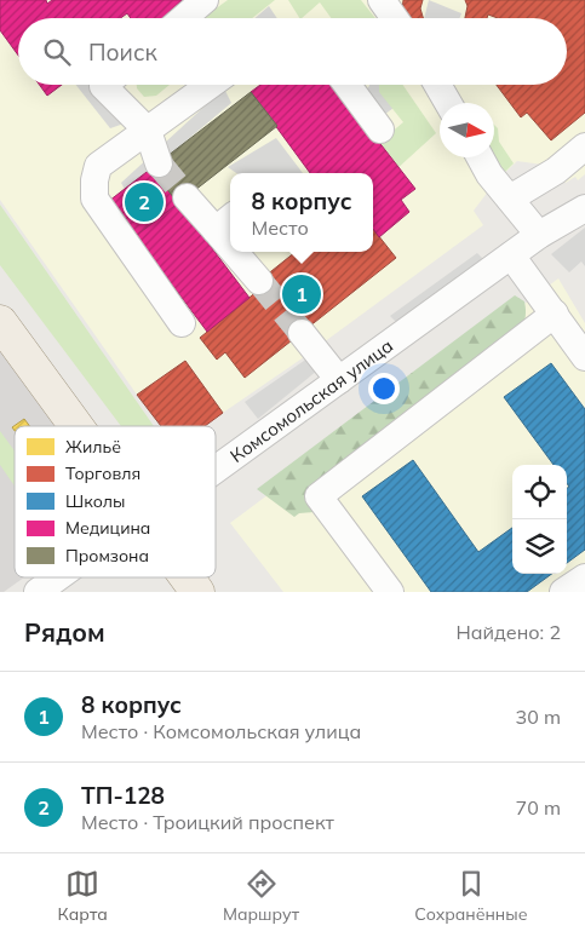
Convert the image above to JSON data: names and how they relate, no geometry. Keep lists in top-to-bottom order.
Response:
{
  "streets": {
    "street": ["Комсомольская улица"]
  },
  "legend": [
    "Жильё",
    "Торговля",
    "Школы",
    "Медицина",
    "Промзона"
  ],
  "north": "right",
  "page": {
    "search": "Поиск",
    "popup": ["8 корпус", "Место"],
    "pins": ["2", "1"],
    "heading": ["Рядом", "Найдено: 2"],
    "list": [
      {
        "mark": "1",
        "name": "8 корпус",
        "note": "Место · Комсомольская улица",
        "value": "30 m"
      },
      {
        "mark": "2",
        "name": "ТП-128",
        "note": "Место · Троицкий проспект",
        "value": "70 m"
      }
    ],
    "nav": ["Карта", "Маршрут", "Сохранённые"]
  }
}
